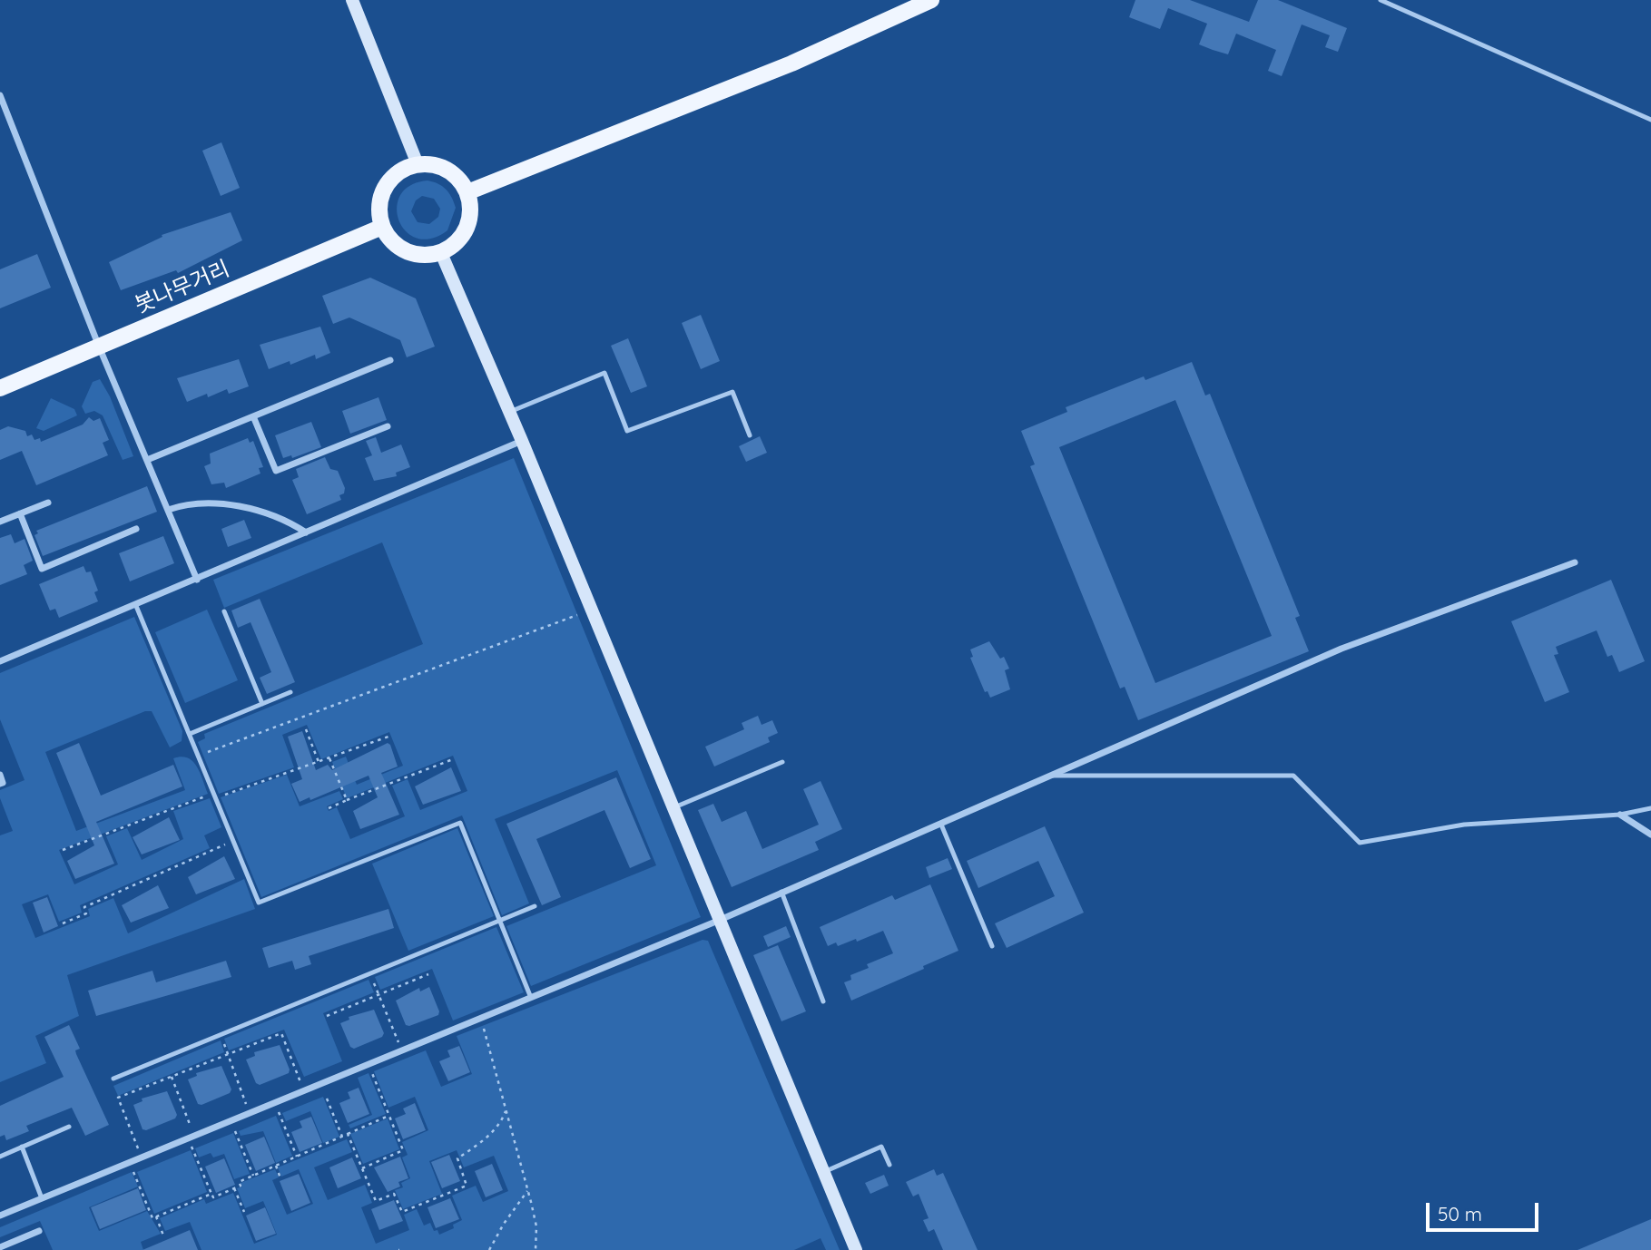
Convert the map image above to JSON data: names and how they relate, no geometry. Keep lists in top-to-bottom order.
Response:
{
  "streets": {
    "main road": ["봇나무거리"]
  },
  "scale_bar": "50 m"
}
